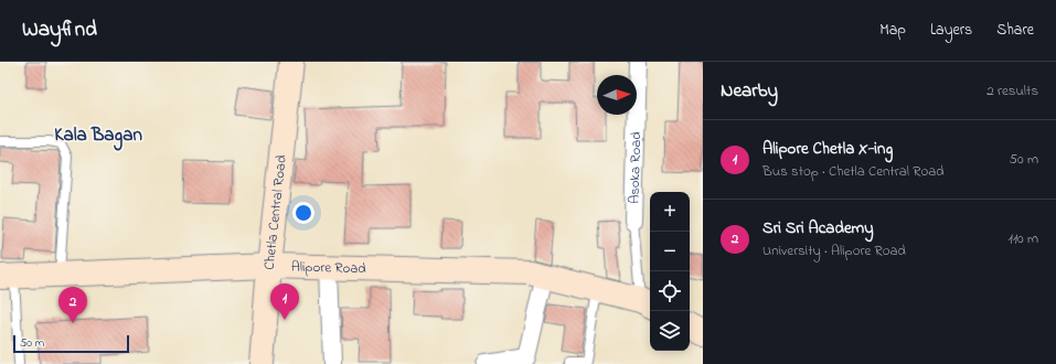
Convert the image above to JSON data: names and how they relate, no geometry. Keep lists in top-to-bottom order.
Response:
{
  "streets": {
    "main road": ["Chetla Central Road", "Alipore Road"],
    "street": ["Asoka Road"]
  },
  "crossings": [
    ["Chetla Central Road", "Alipore Road"]
  ],
  "districts": ["Kala Bagan"],
  "scale_bar": "50 m",
  "north": "right",
  "page": {
    "header": "Wayfind",
    "nav": ["Map", "Layers", "Share"],
    "heading": ["Nearby", "2 results"],
    "list": [
      {
        "mark": "1",
        "name": "Alipore Chetla X-ing",
        "note": "Bus stop · Chetla Central Road",
        "value": "50 m"
      },
      {
        "mark": "2",
        "name": "Sri Sri Academy",
        "note": "University · Alipore Road",
        "value": "110 m"
      }
    ],
    "map_buttons": ["+", "−"],
    "pins": ["1", "2"],
    "scale": "50 m"
  }
}
